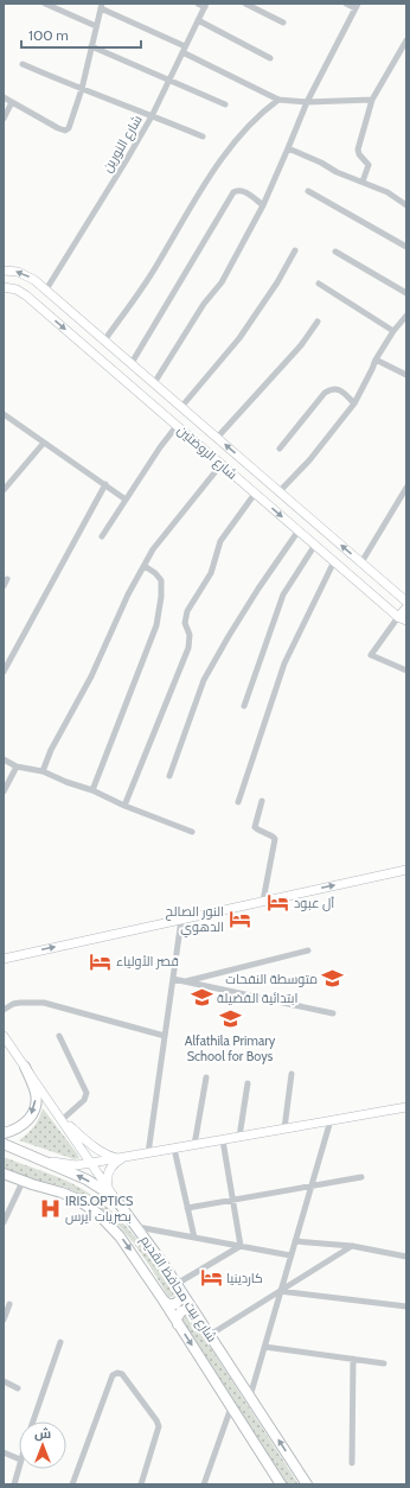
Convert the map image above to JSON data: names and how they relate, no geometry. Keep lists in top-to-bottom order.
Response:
{
  "streets": {
    "main road": ["شارع الروضتين", "شارع بيت محافظ القديم"],
    "street": ["شارع النورين"]
  },
  "crossings": [
    ["شارع النورين", "شارع الروضتين"]
  ],
  "places": {
    "hotel": [
      "آل عبود",
      "النور الصالح الدهوي",
      "قصر الأولياء",
      "كاردينيا"
    ],
    "school or university": ["متوسطة النفحات", "ابتدائية الفضيلة", "Alfathila Primary School for Boys"],
    "hospital": ["IRIS.OPTICS بصريات آيرس"]
  },
  "scale_bar": "100 m",
  "north": "top"
}
